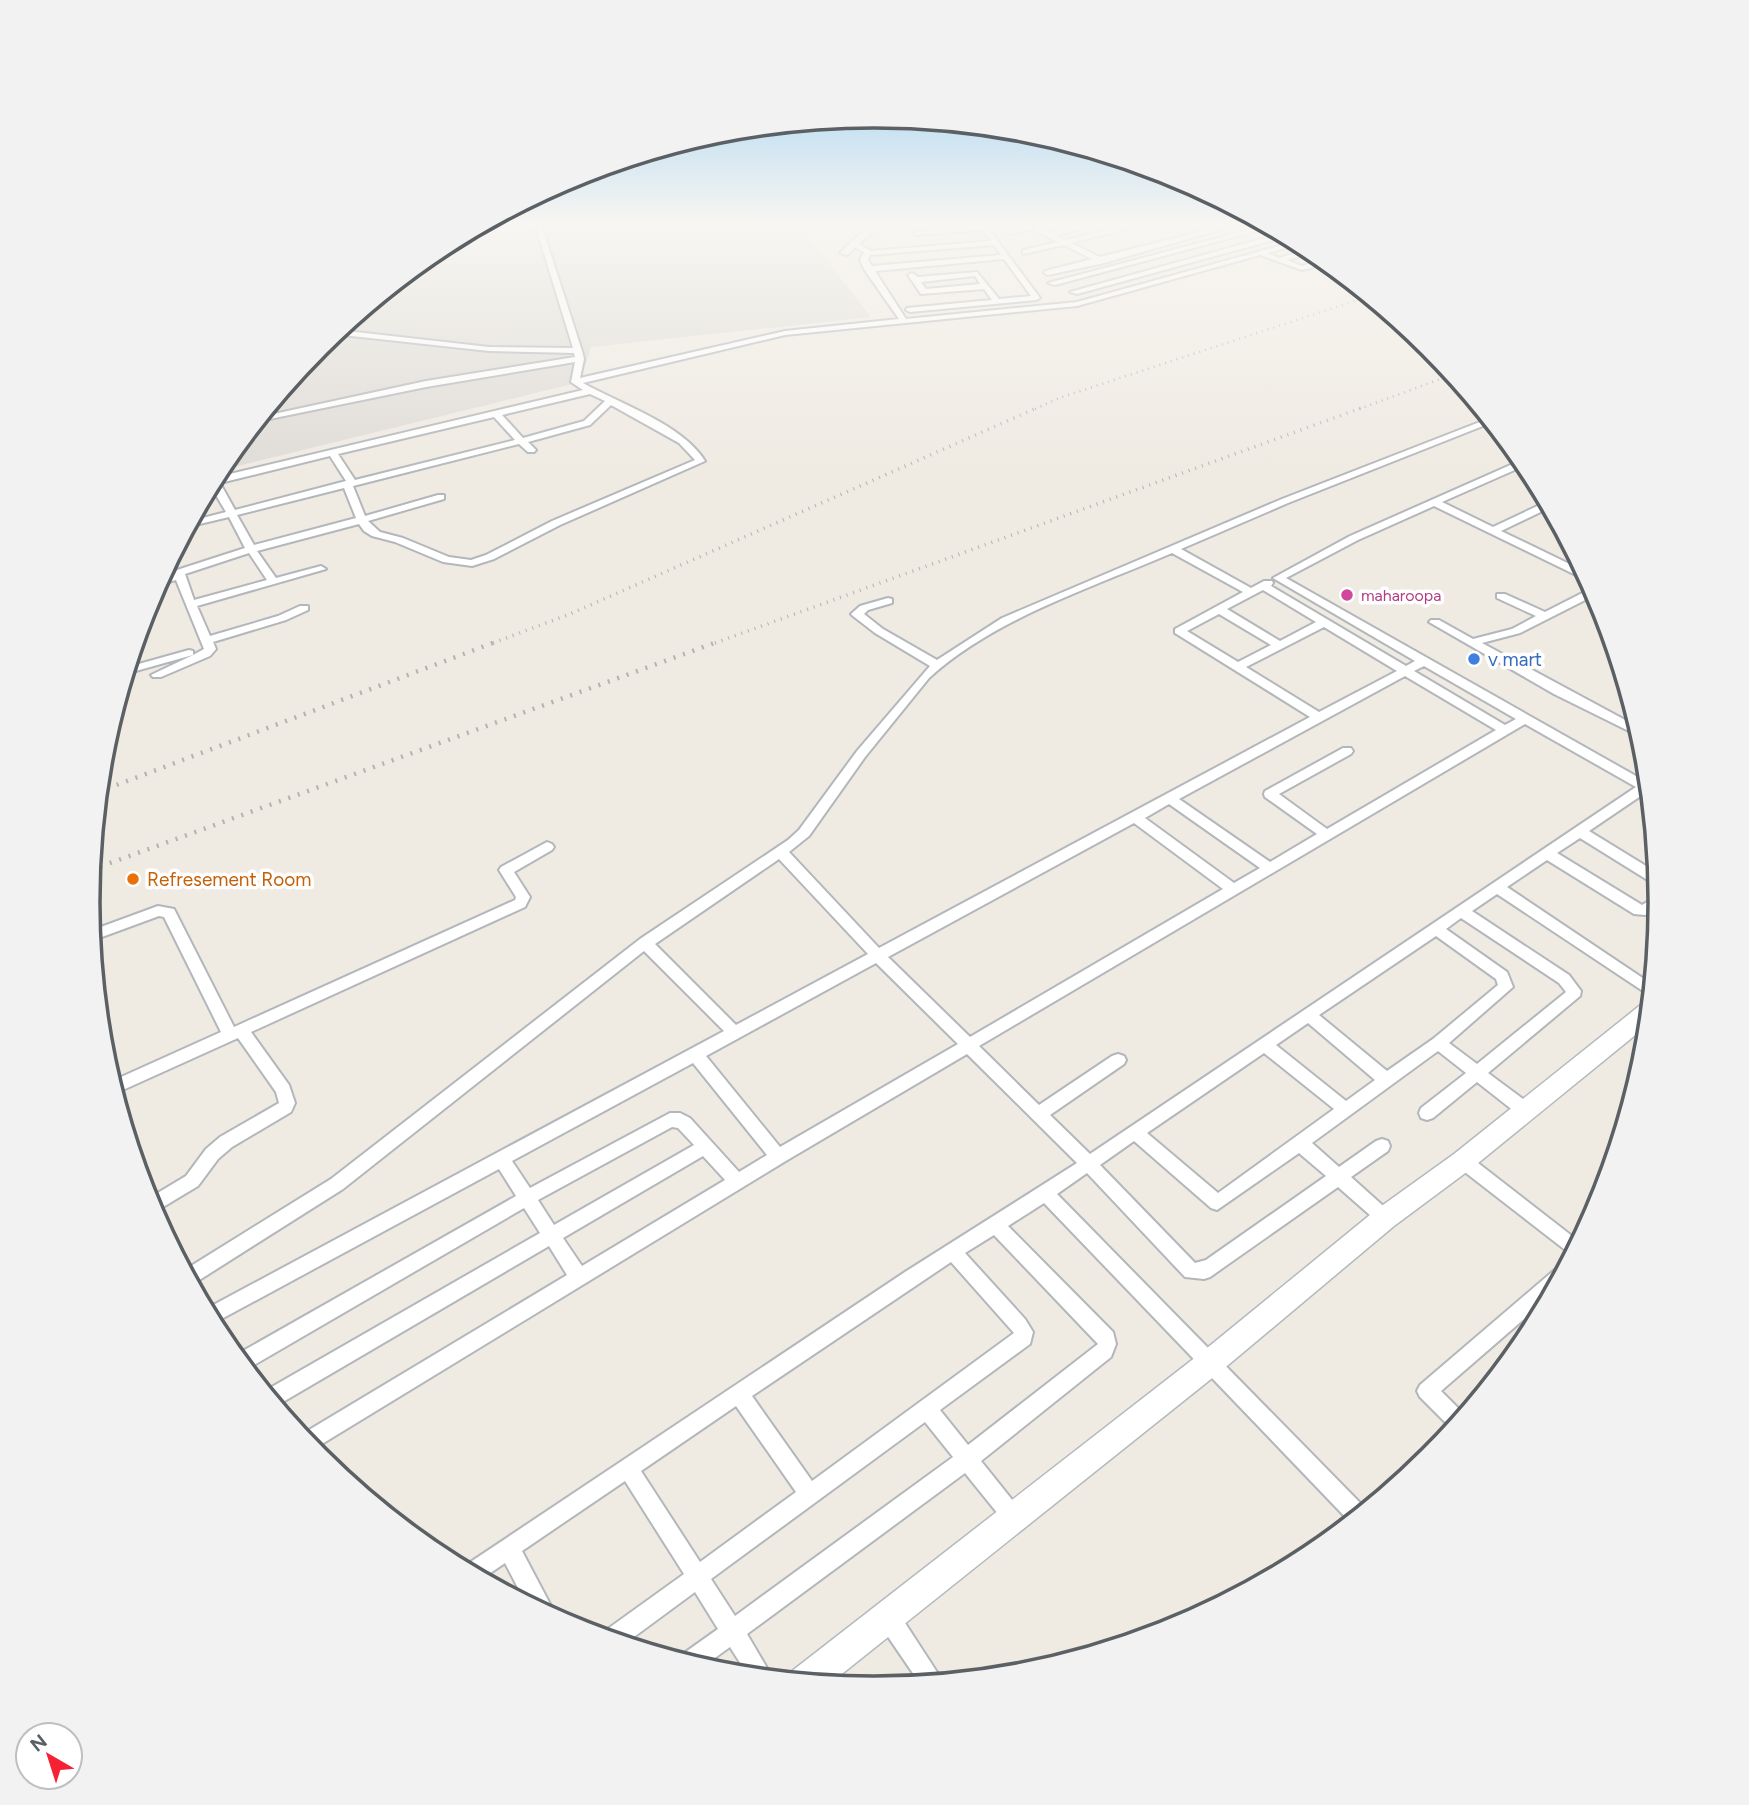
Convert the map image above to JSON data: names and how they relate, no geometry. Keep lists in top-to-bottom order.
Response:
{
  "places": ["maharoopa", "v mart", "Refresement Room"],
  "north": "top left"
}
